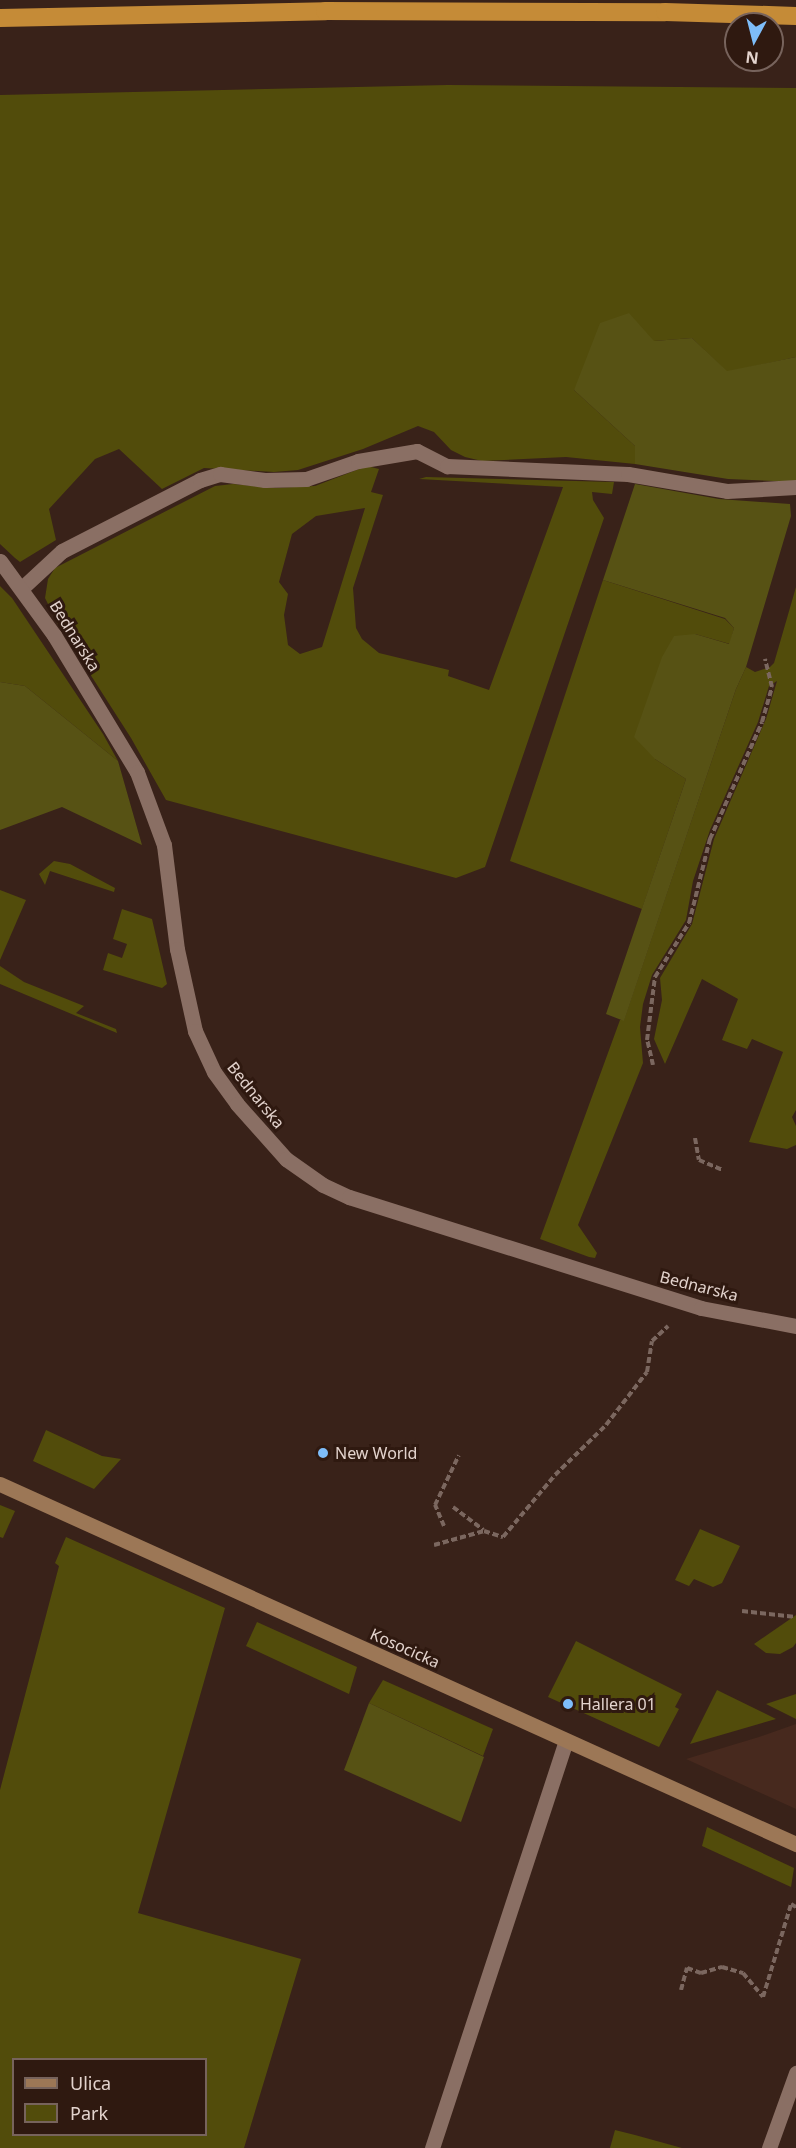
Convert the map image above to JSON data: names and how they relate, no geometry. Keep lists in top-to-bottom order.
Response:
{
  "streets": {
    "street": ["Bednarska", "Kosocicka"]
  },
  "places": ["New World", "Hallera 01"],
  "legend": ["Ulica", "Park"],
  "north": "bottom"
}
